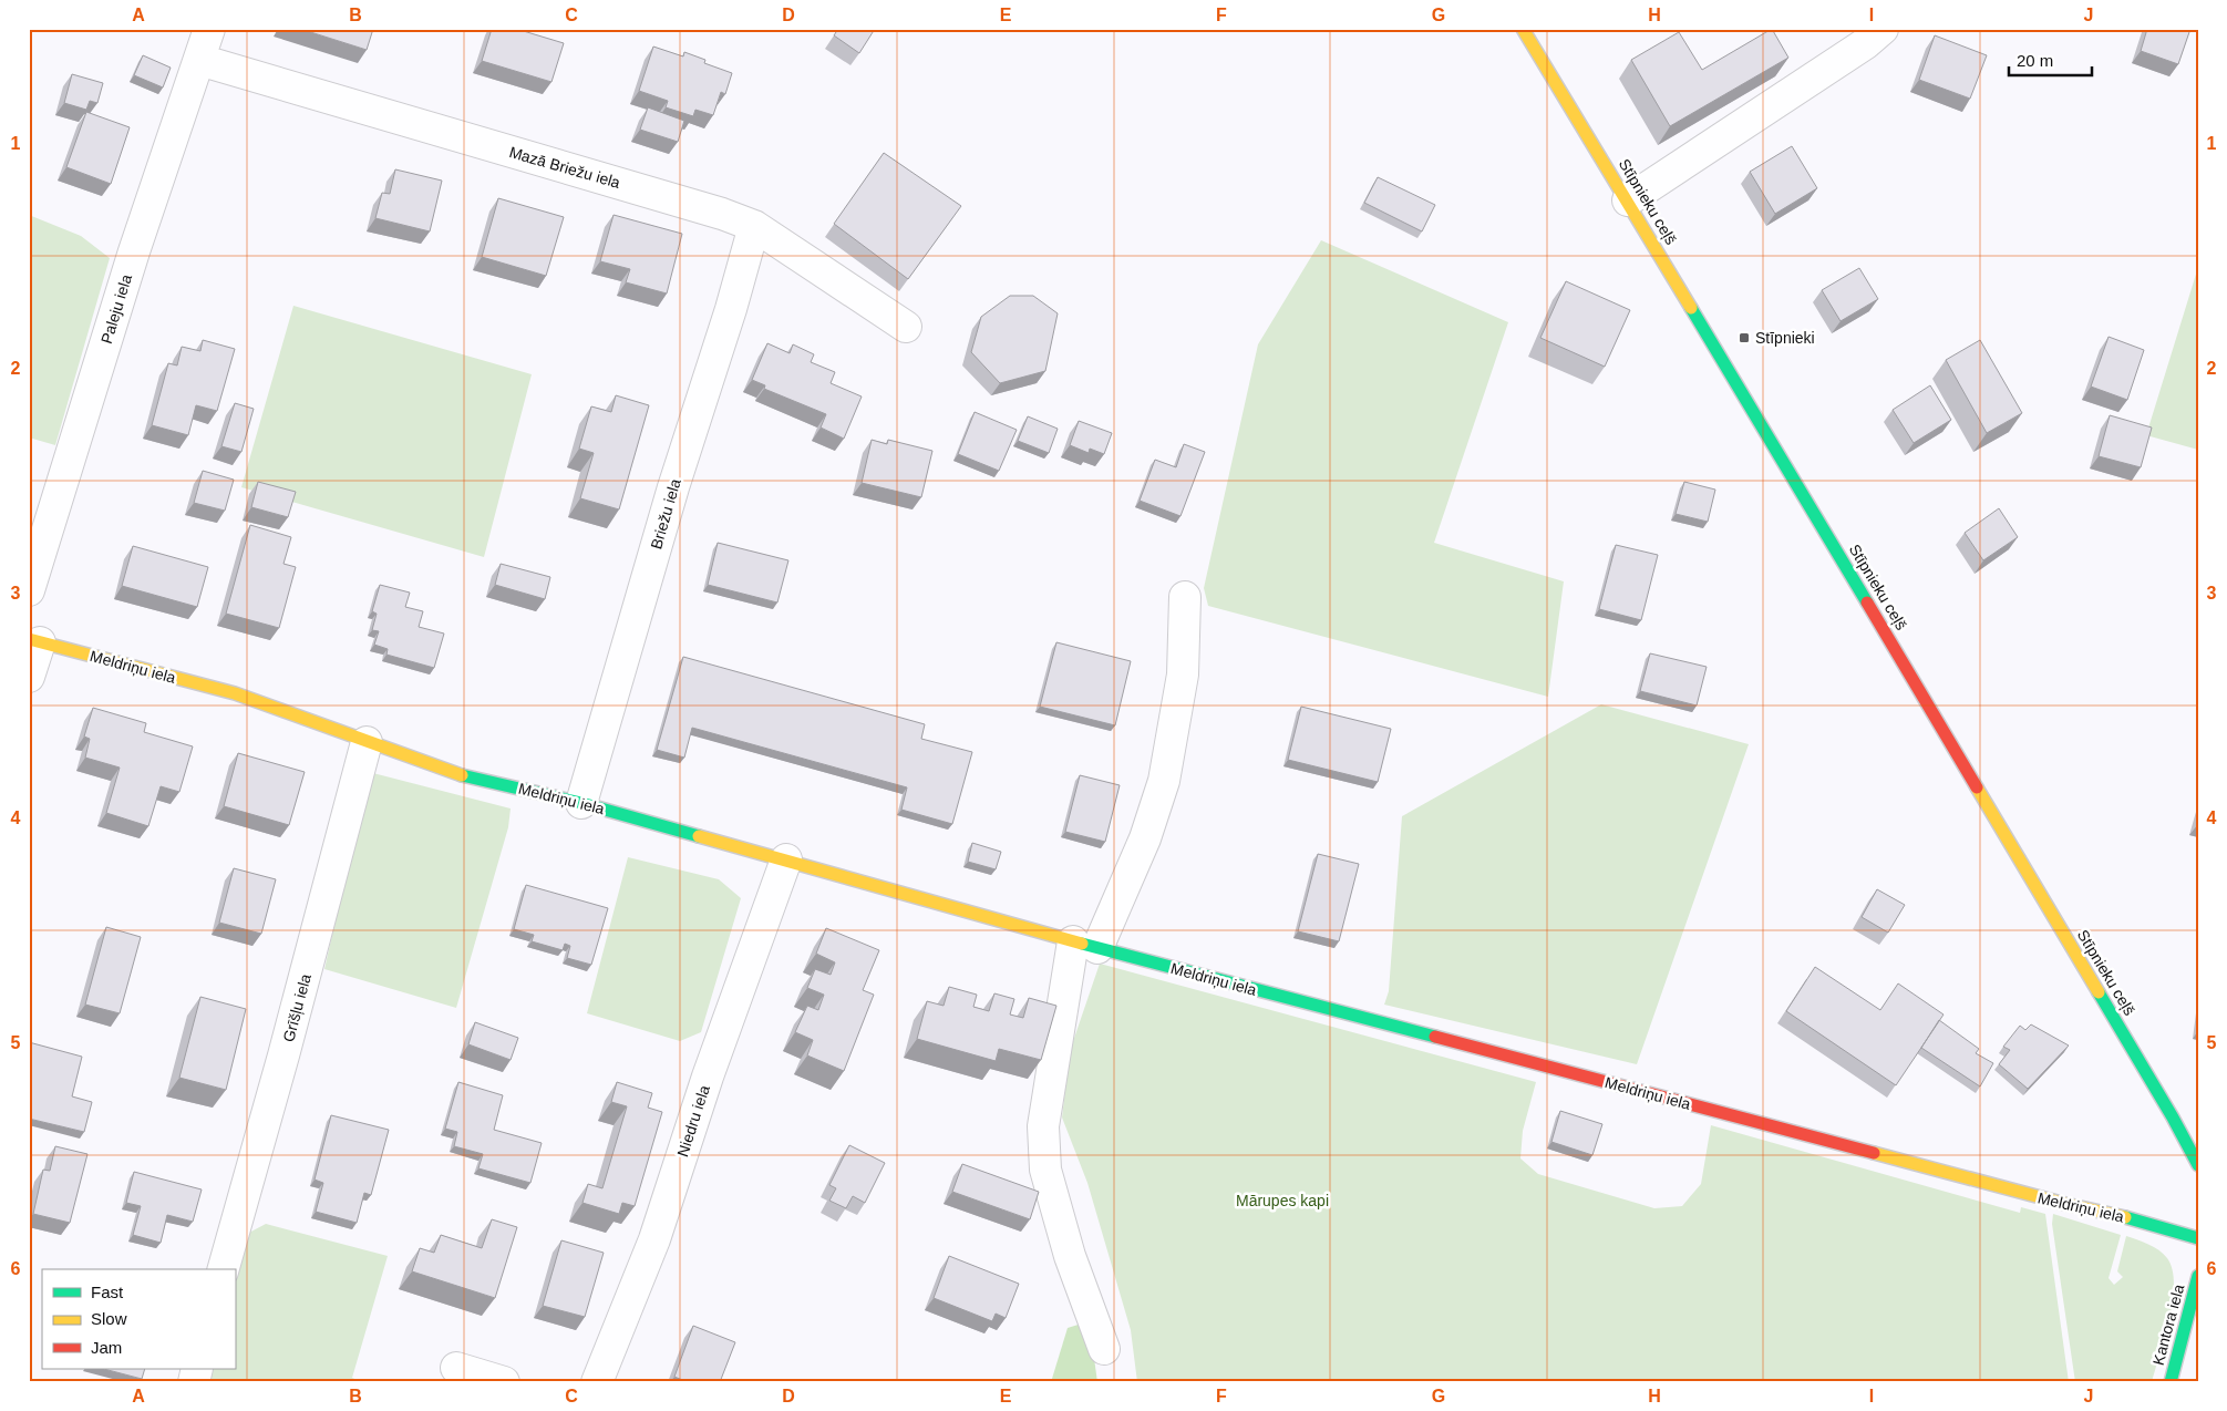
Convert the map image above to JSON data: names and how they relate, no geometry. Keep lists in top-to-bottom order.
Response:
{
  "streets": {
    "street": [
      "Mazā Briežu iela",
      "Stīpnieku ceļš",
      "Paleju iela",
      "Briežu iela",
      "Meldriņu iela",
      "Grīšļu iela",
      "Niedru iela",
      "Kantora iela"
    ]
  },
  "crossings": [
    ["Mazā Briežu iela", "Paleju iela"],
    ["Mazā Briežu iela", "Briežu iela"],
    ["Briežu iela", "Meldriņu iela"],
    ["Meldriņu iela", "Grīšļu iela"],
    ["Meldriņu iela", "Niedru iela"]
  ],
  "parks": ["Mārupes kapi"],
  "places": {
    "transit": ["Stīpnieki"]
  },
  "legend": ["Fast", "Slow", "Jam"],
  "scale_bar": "20 m",
  "grid": {
    "columns": [
      "A",
      "B",
      "C",
      "D",
      "E",
      "F",
      "G",
      "H",
      "I",
      "J"
    ],
    "rows": [
      "1",
      "2",
      "3",
      "4",
      "5",
      "6"
    ]
  }
}
